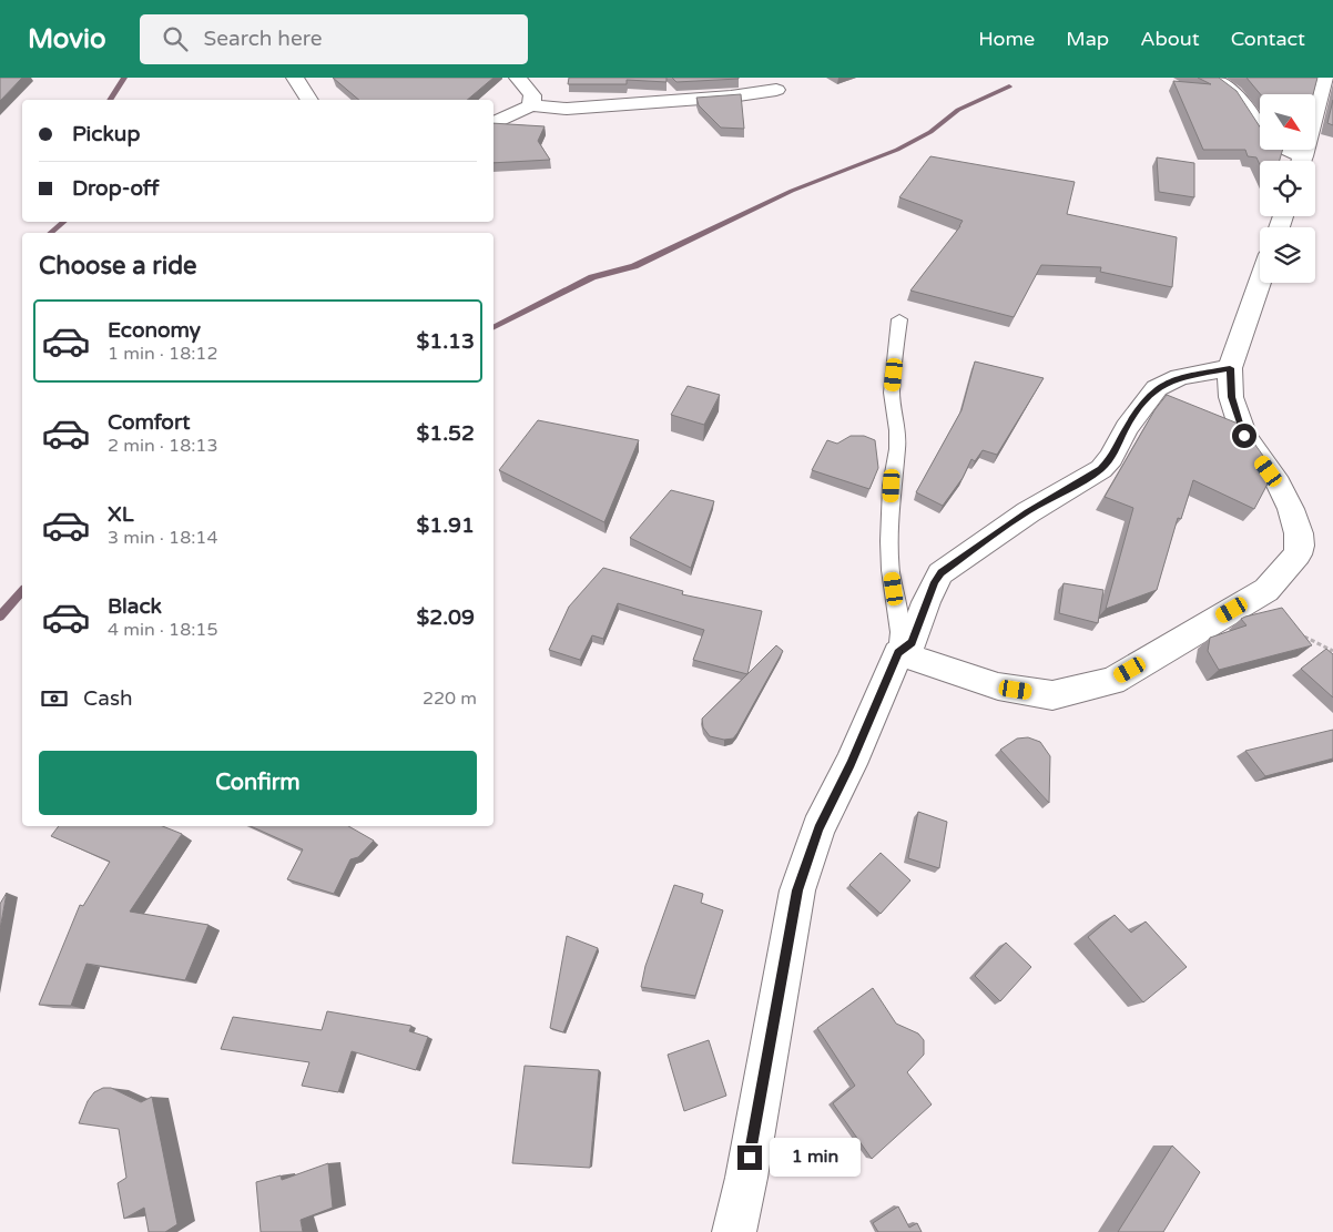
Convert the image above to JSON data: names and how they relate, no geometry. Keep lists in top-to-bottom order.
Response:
{
  "north": "bottom right",
  "page": {
    "header": "Movio",
    "search": "Search here",
    "nav": [
      "Home",
      "Map",
      "About",
      "Contact"
    ],
    "banner": ["Pickup", "Drop-off"],
    "heading": "Choose a ride",
    "list": [
      {
        "name": "Economy",
        "note": "1 min · 18:12",
        "value": "$1.13"
      },
      {
        "name": "Comfort",
        "note": "2 min · 18:13",
        "value": "$1.52"
      },
      {
        "name": "XL",
        "note": "3 min · 18:14",
        "value": "$1.91"
      },
      {
        "name": "Black",
        "note": "4 min · 18:15",
        "value": "$2.09"
      }
    ],
    "pay": ["Cash", "220 m"],
    "buttons": "Confirm",
    "bubble": "1 min"
  }
}
